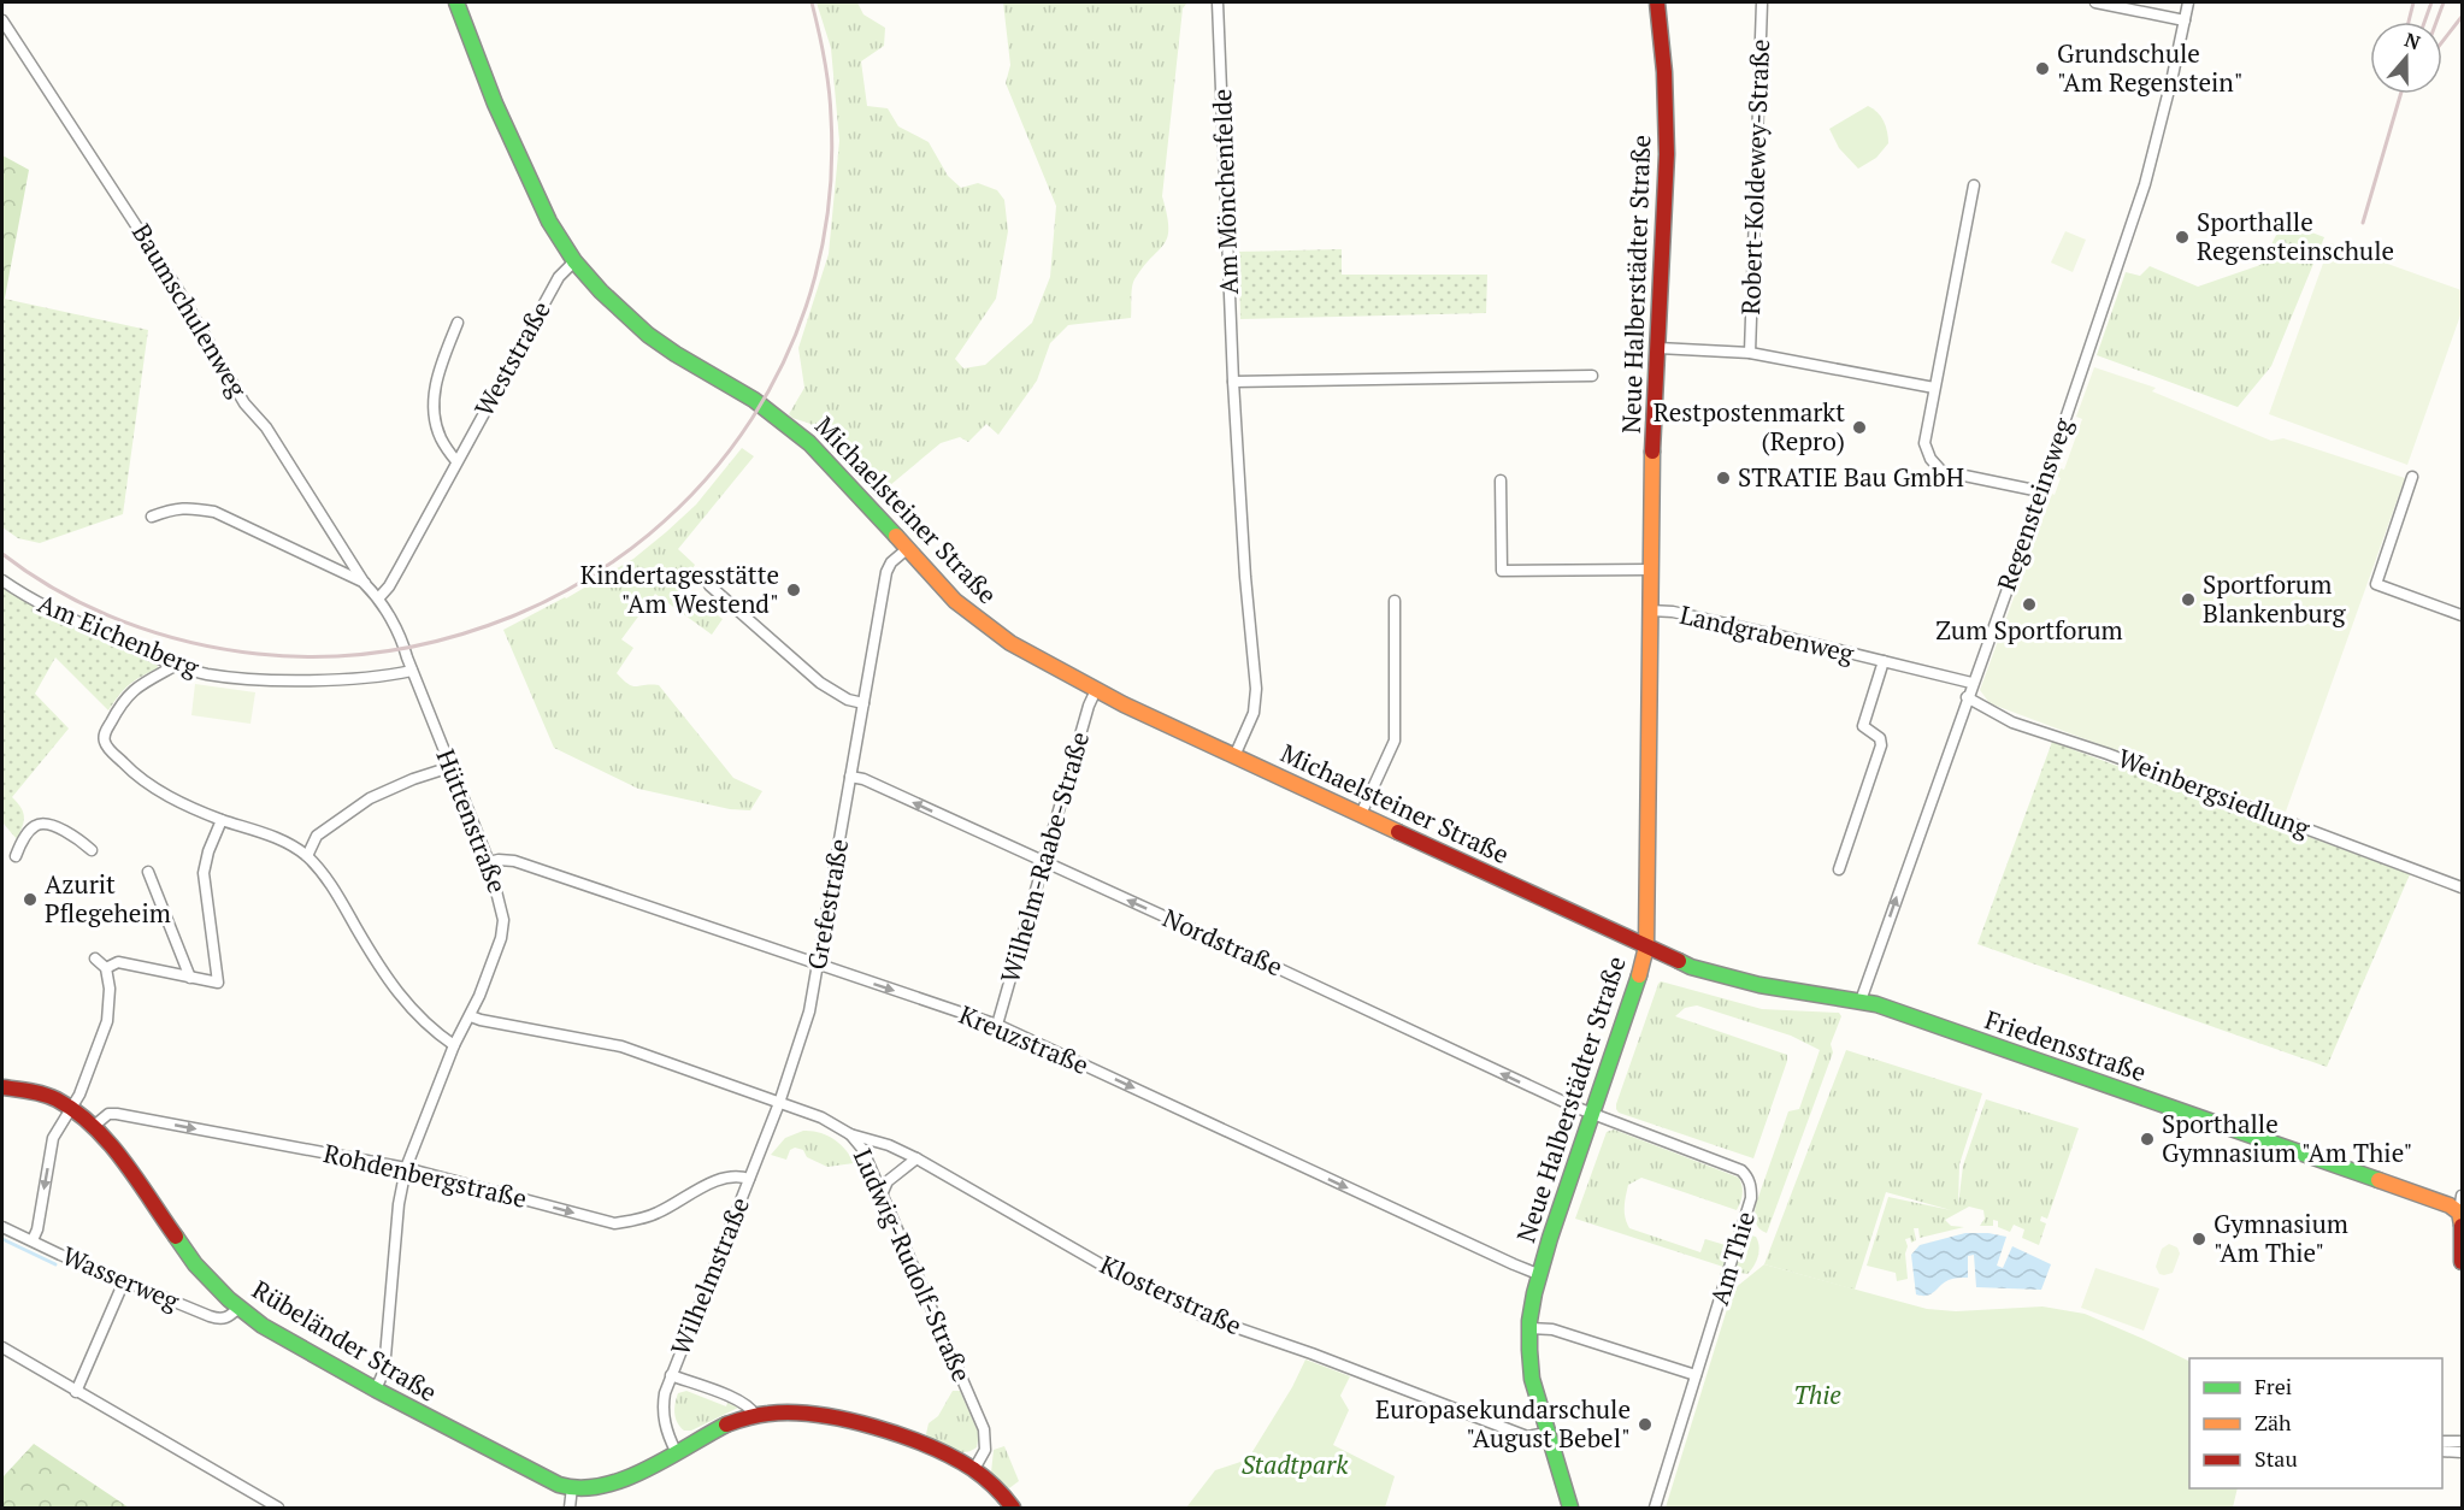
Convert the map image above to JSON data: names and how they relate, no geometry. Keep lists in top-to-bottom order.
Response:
{
  "streets": {
    "main road": [
      "Neue Halberstädter Straße",
      "Michaelsteiner Straße",
      "Friedensstraße",
      "Rübeländer Straße"
    ],
    "street": [
      "Robert-Koldewey-Straße",
      "Am Mönchenfelde",
      "Baumschulenweg",
      "Weststraße",
      "Regensteinsweg",
      "Landgrabenweg",
      "Am Eichenberg",
      "Weinbergsiedlung",
      "Hüttenstraße",
      "Wilhelm-Raabe-Straße",
      "Grefestraße",
      "Nordstraße",
      "Kreuzstraße",
      "Rohdenbergstraße",
      "Am Thie",
      "Ludwig-Rudolf-Straße",
      "Wilhelmstraße",
      "Wasserweg",
      "Klosterstraße"
    ]
  },
  "crossings": [
    ["Robert-Koldewey-Straße", "Neue Halberstädter Straße"],
    ["Am Mönchenfelde", "Michaelsteiner Straße"],
    ["Neue Halberstädter Straße", "Michaelsteiner Straße"],
    ["Neue Halberstädter Straße", "Landgrabenweg"],
    ["Neue Halberstädter Straße", "Nordstraße"],
    ["Neue Halberstädter Straße", "Kreuzstraße"],
    ["Neue Halberstädter Straße", "Friedensstraße"],
    ["Neue Halberstädter Straße", "Am Thie"],
    ["Neue Halberstädter Straße", "Klosterstraße"],
    ["Baumschulenweg", "Weststraße"],
    ["Baumschulenweg", "Hüttenstraße"],
    ["Weststraße", "Michaelsteiner Straße"],
    ["Weststraße", "Hüttenstraße"],
    ["Regensteinsweg", "Landgrabenweg"],
    ["Regensteinsweg", "Weinbergsiedlung"],
    ["Regensteinsweg", "Friedensstraße"],
    ["Michaelsteiner Straße", "Wilhelm-Raabe-Straße"],
    ["Michaelsteiner Straße", "Grefestraße"],
    ["Michaelsteiner Straße", "Friedensstraße"],
    ["Am Eichenberg", "Hüttenstraße"],
    ["Hüttenstraße", "Kreuzstraße"],
    ["Hüttenstraße", "Rohdenbergstraße"],
    ["Hüttenstraße", "Ludwig-Rudolf-Straße"],
    ["Hüttenstraße", "Rübeländer Straße"],
    ["Wilhelm-Raabe-Straße", "Nordstraße"],
    ["Wilhelm-Raabe-Straße", "Kreuzstraße"],
    ["Grefestraße", "Nordstraße"],
    ["Grefestraße", "Kreuzstraße"],
    ["Grefestraße", "Ludwig-Rudolf-Straße"],
    ["Grefestraße", "Wilhelmstraße"],
    ["Nordstraße", "Am Thie"],
    ["Rohdenbergstraße", "Wilhelmstraße"],
    ["Rohdenbergstraße", "Rübeländer Straße"],
    ["Ludwig-Rudolf-Straße", "Wilhelmstraße"],
    ["Ludwig-Rudolf-Straße", "Klosterstraße"],
    ["Wasserweg", "Rübeländer Straße"]
  ],
  "one_way": ["Nordstraße", "Kreuzstraße", "Rohdenbergstraße"],
  "parks": ["Thie", "Stadtpark"],
  "places": [
    "Grundschule \"Am Regenstein\"",
    "Sporthalle Regensteinschule",
    "Restpostenmarkt (Repro)",
    "STRATIE Bau GmbH",
    "Kindertagesstätte \"Am Westend\"",
    "Sportforum Blankenburg",
    "Zum Sportforum",
    "Azurit Pflegeheim",
    "Sporthalle Gymnasium \"Am Thie\"",
    "Gymnasium \"Am Thie\"",
    "Europasekundarschule \"August Bebel\""
  ],
  "legend": ["Frei", "Zäh", "Stau"],
  "north": "top"
}
